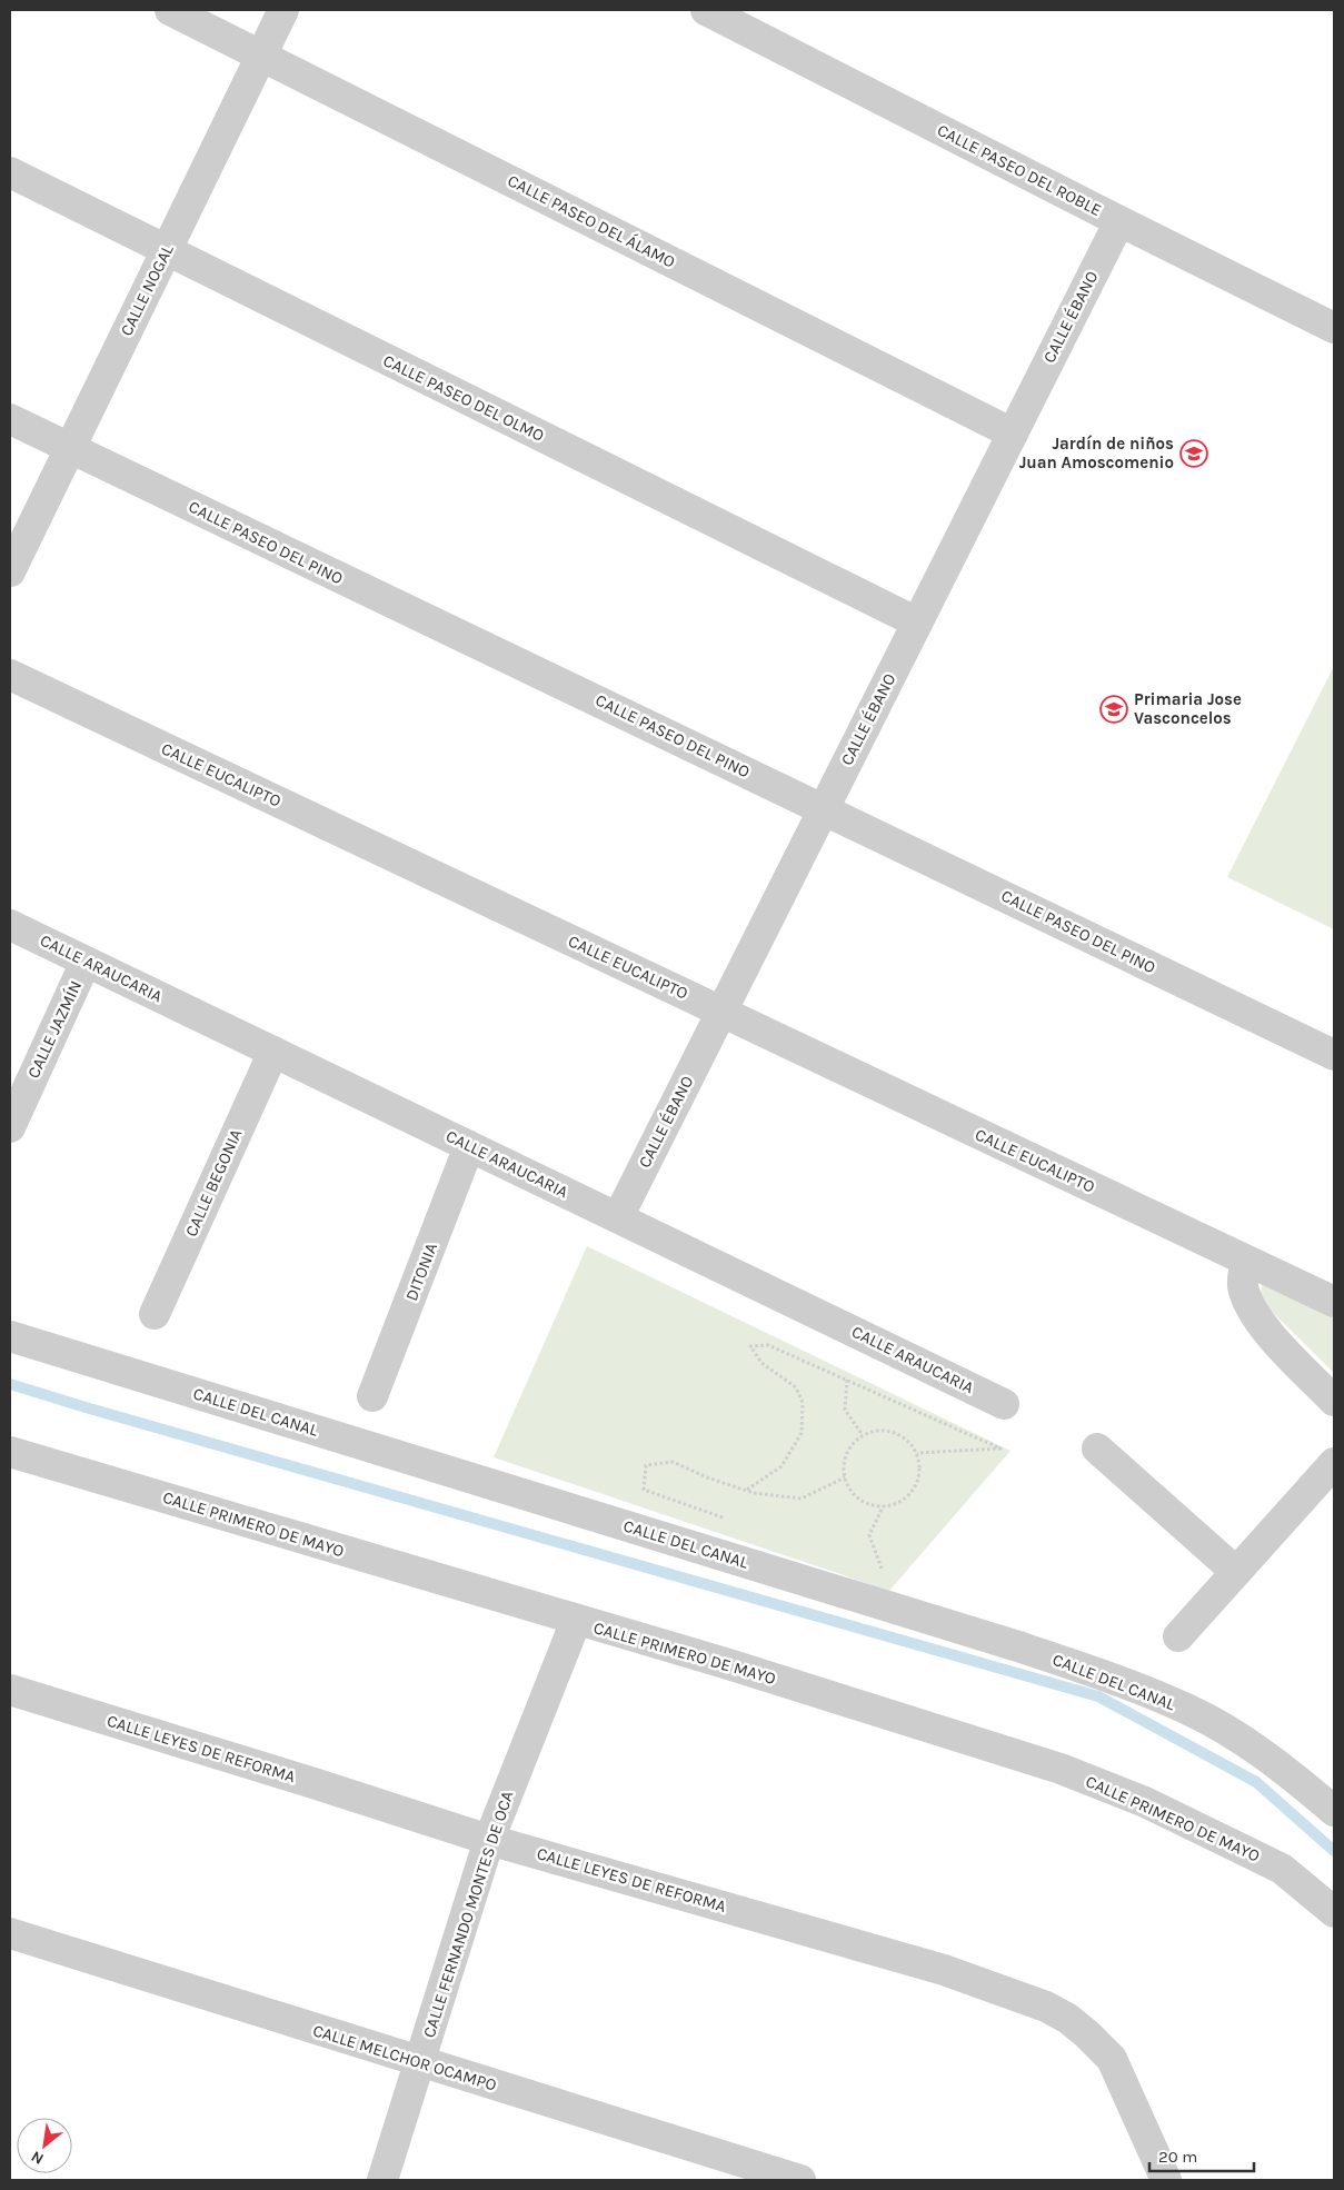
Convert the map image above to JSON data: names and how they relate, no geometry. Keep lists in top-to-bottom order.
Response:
{
  "streets": {
    "street": [
      "CALLE PASEO DEL ROBLE",
      "CALLE PASEO DEL ÁLAMO",
      "CALLE NOGAL",
      "CALLE ÉBANO",
      "CALLE PASEO DEL OLMO",
      "CALLE PASEO DEL PINO",
      "CALLE EUCALIPTO",
      "CALLE ARAUCARIA",
      "CALLE JAZMÍN",
      "CALLE BEGONIA",
      "DITONIA",
      "CALLE DEL CANAL",
      "CALLE PRIMERO DE MAYO",
      "CALLE LEYES DE REFORMA",
      "CALLE FERNANDO MONTES DE OCA",
      "CALLE MELCHOR OCAMPO"
    ]
  },
  "crossings": [
    ["CALLE PASEO DEL ROBLE", "CALLE ÉBANO"],
    ["CALLE PASEO DEL ÁLAMO", "CALLE NOGAL"],
    ["CALLE PASEO DEL ÁLAMO", "CALLE ÉBANO"],
    ["CALLE NOGAL", "CALLE PASEO DEL OLMO"],
    ["CALLE NOGAL", "CALLE PASEO DEL PINO"],
    ["CALLE ÉBANO", "CALLE PASEO DEL OLMO"],
    ["CALLE ÉBANO", "CALLE PASEO DEL PINO"],
    ["CALLE ÉBANO", "CALLE EUCALIPTO"],
    ["CALLE ÉBANO", "CALLE ARAUCARIA"],
    ["CALLE ARAUCARIA", "CALLE JAZMÍN"],
    ["CALLE ARAUCARIA", "CALLE BEGONIA"],
    ["CALLE ARAUCARIA", "DITONIA"],
    ["CALLE PRIMERO DE MAYO", "CALLE FERNANDO MONTES DE OCA"],
    ["CALLE LEYES DE REFORMA", "CALLE FERNANDO MONTES DE OCA"],
    ["CALLE FERNANDO MONTES DE OCA", "CALLE MELCHOR OCAMPO"]
  ],
  "places": {
    "school or university": ["Jardín de niños Juan Amoscomenio", "Primaria Jose Vasconcelos"]
  },
  "scale_bar": "20 m",
  "north": "bottom left"
}
